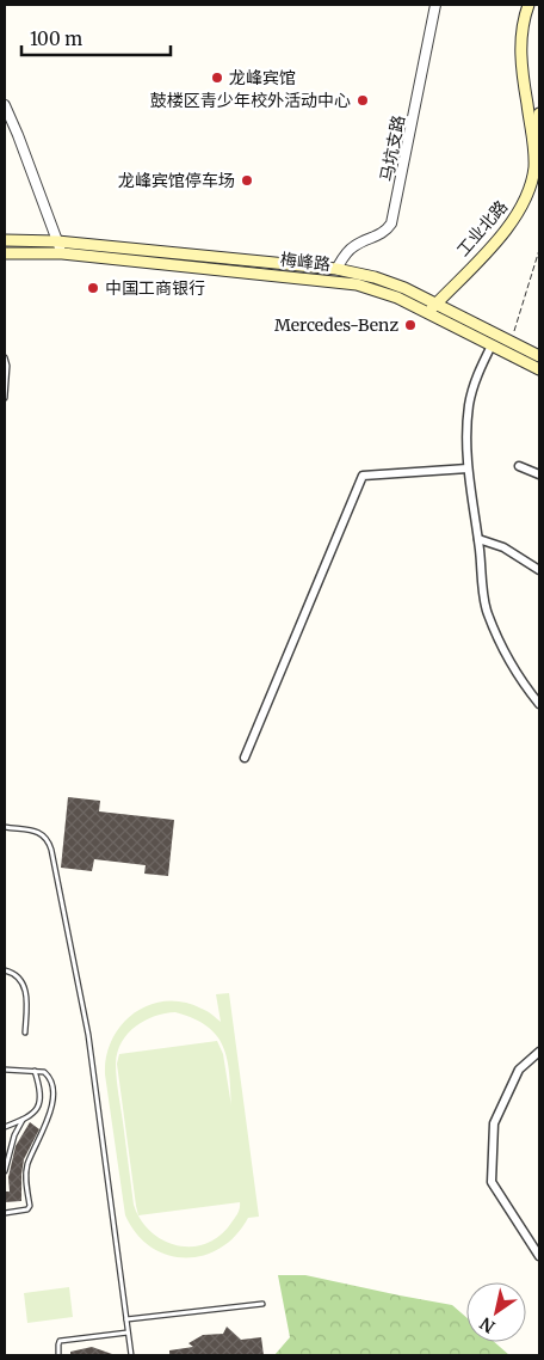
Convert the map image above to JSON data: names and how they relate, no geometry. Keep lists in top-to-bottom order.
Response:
{
  "streets": {
    "main road": ["工业北路", "梅峰路"],
    "street": ["马坑支路"]
  },
  "crossings": [
    ["马坑支路", "梅峰路"],
    ["工业北路", "梅峰路"]
  ],
  "places": [
    "龙峰宾馆",
    "鼓楼区青少年校外活动中心",
    "龙峰宾馆停车场",
    "中国工商银行",
    "Mercedes-Benz"
  ],
  "scale_bar": "100 m",
  "north": "bottom left"
}
